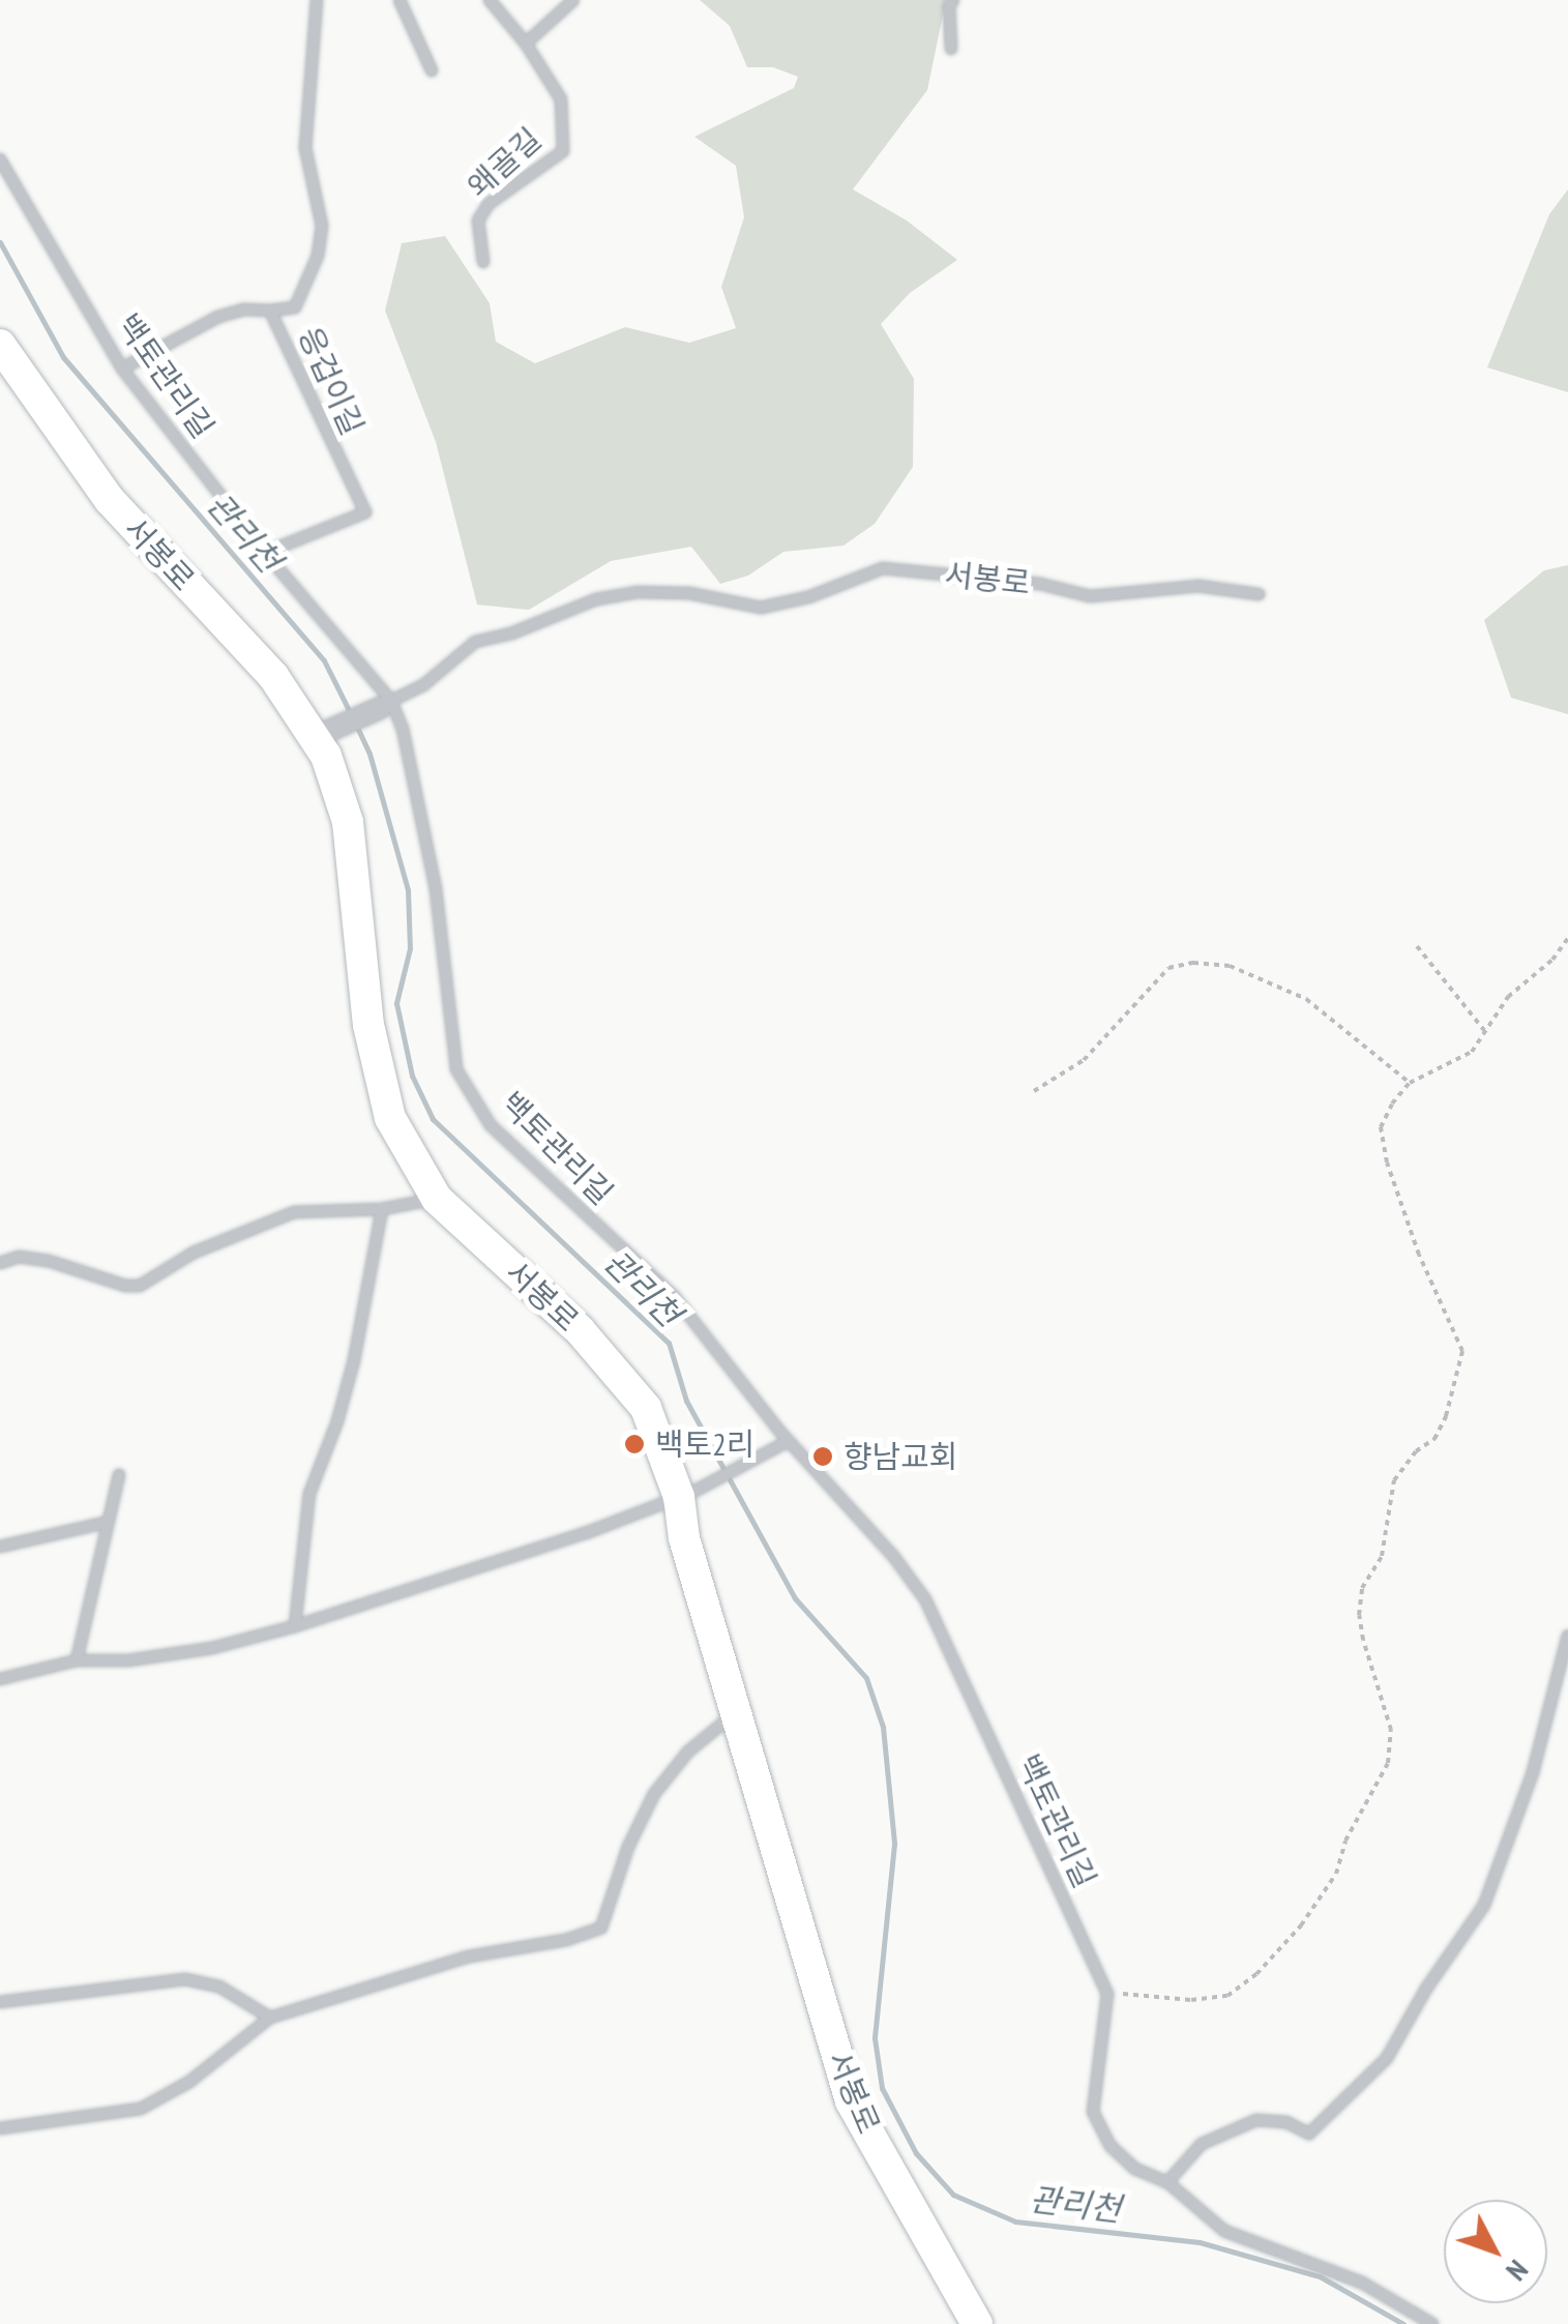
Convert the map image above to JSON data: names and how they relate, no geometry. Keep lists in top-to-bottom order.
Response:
{
  "streets": {
    "main road": ["서봉로"],
    "lane": ["왜골길", "백토관리길", "응겁이길"]
  },
  "crossings": [
    ["백토관리길", "응겁이길"],
    ["백토관리길", "서봉로"]
  ],
  "water": ["관리천"],
  "places": ["백토2리", "향남교회"],
  "north": "bottom right"
}
